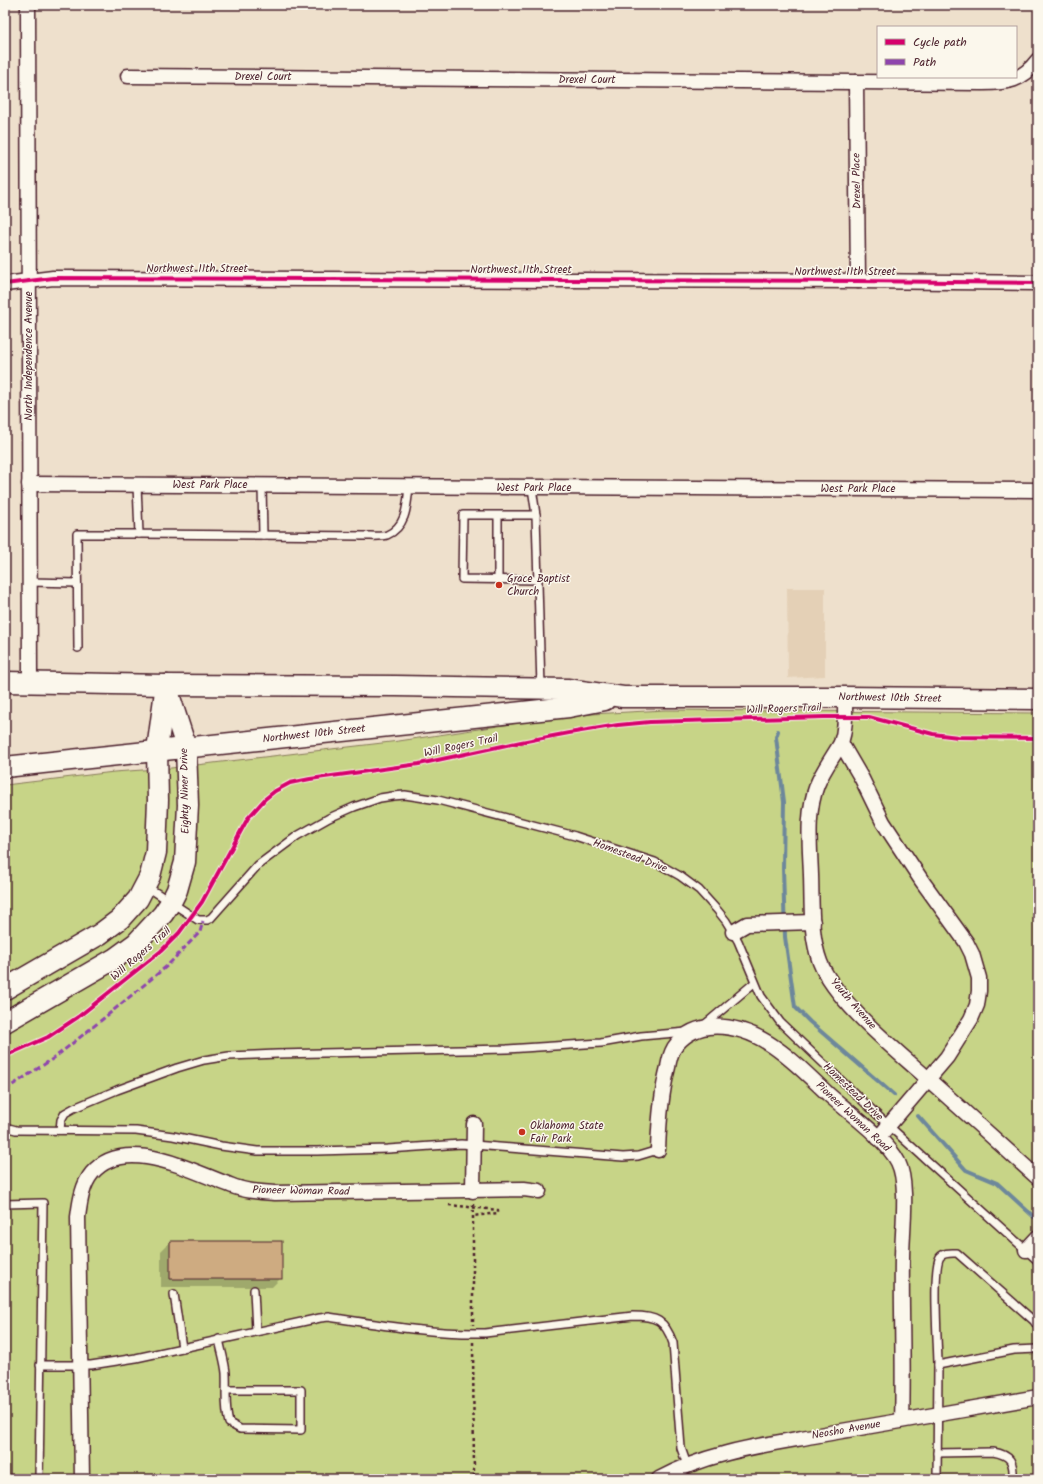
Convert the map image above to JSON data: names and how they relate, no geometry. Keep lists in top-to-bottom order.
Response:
{
  "streets": {
    "main road": ["Northwest 10th Street", "Eighty Niner Drive"],
    "street": [
      "Drexel Court",
      "Drexel Place",
      "Northwest 11th Street",
      "North Independence Avenue",
      "West Park Place",
      "Youth Avenue",
      "Pioneer Woman Road",
      "Neosho Avenue"
    ],
    "lane": ["Homestead Drive"],
    "cycle path": ["Will Rogers Trail"]
  },
  "crossings": [
    ["Drexel Court", "Drexel Place"],
    ["Drexel Place", "Northwest 11th Street"],
    ["Northwest 11th Street", "North Independence Avenue"],
    ["North Independence Avenue", "West Park Place"],
    ["North Independence Avenue", "Northwest 10th Street"],
    ["Northwest 10th Street", "Eighty Niner Drive"],
    ["Northwest 10th Street", "Youth Avenue"],
    ["Eighty Niner Drive", "Homestead Drive"],
    ["Pioneer Woman Road", "Neosho Avenue"]
  ],
  "places": ["Grace Baptist Church", "Oklahoma State Fair Park"],
  "legend": ["Cycle path", "Path"]
}
